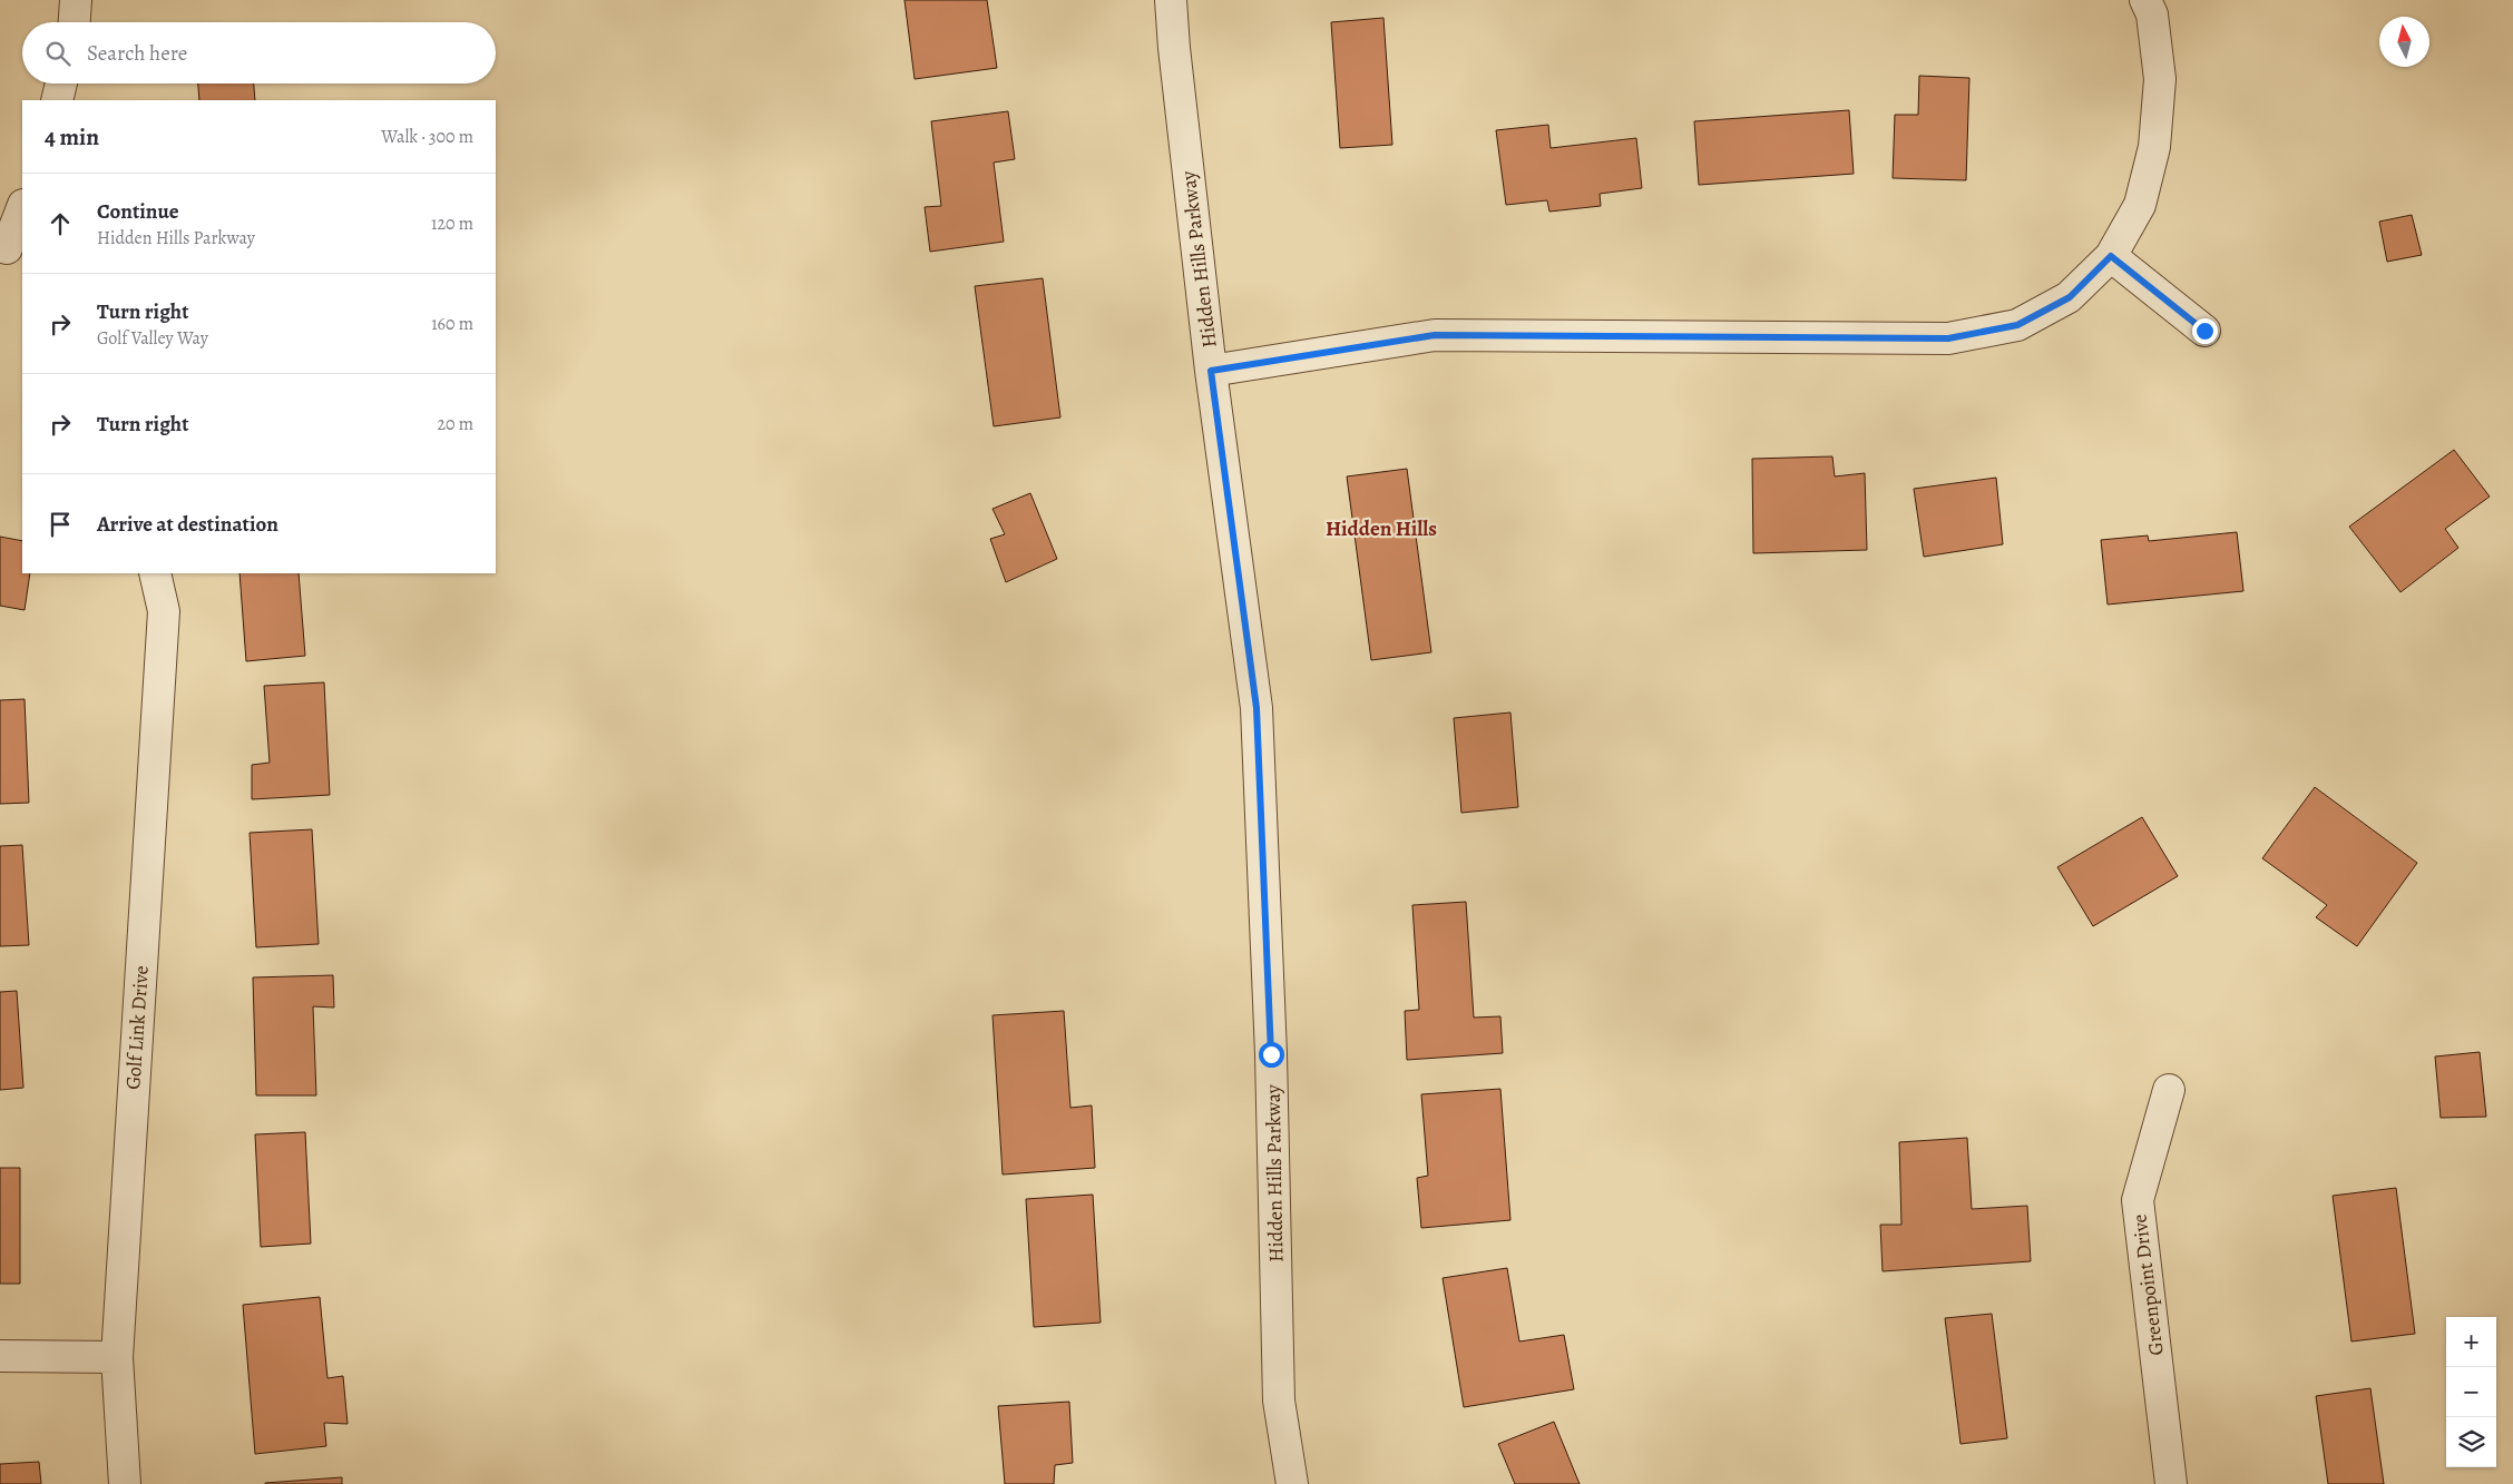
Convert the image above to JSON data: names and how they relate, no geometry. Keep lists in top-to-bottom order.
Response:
{
  "streets": {
    "street": ["Hidden Hills Parkway", "Golf Link Drive", "Greenpoint Drive"]
  },
  "districts": ["Hidden Hills"],
  "north": "top",
  "page": {
    "search": "Search here",
    "heading": ["4 min", "Walk · 300 m"],
    "list": [
      ["Continue", "Hidden Hills Parkway", "120 m"],
      ["Turn right", "Golf Valley Way", "160 m"],
      ["Turn right", "20 m"],
      "Arrive at destination"
    ],
    "map_buttons": ["+", "−"]
  }
}
